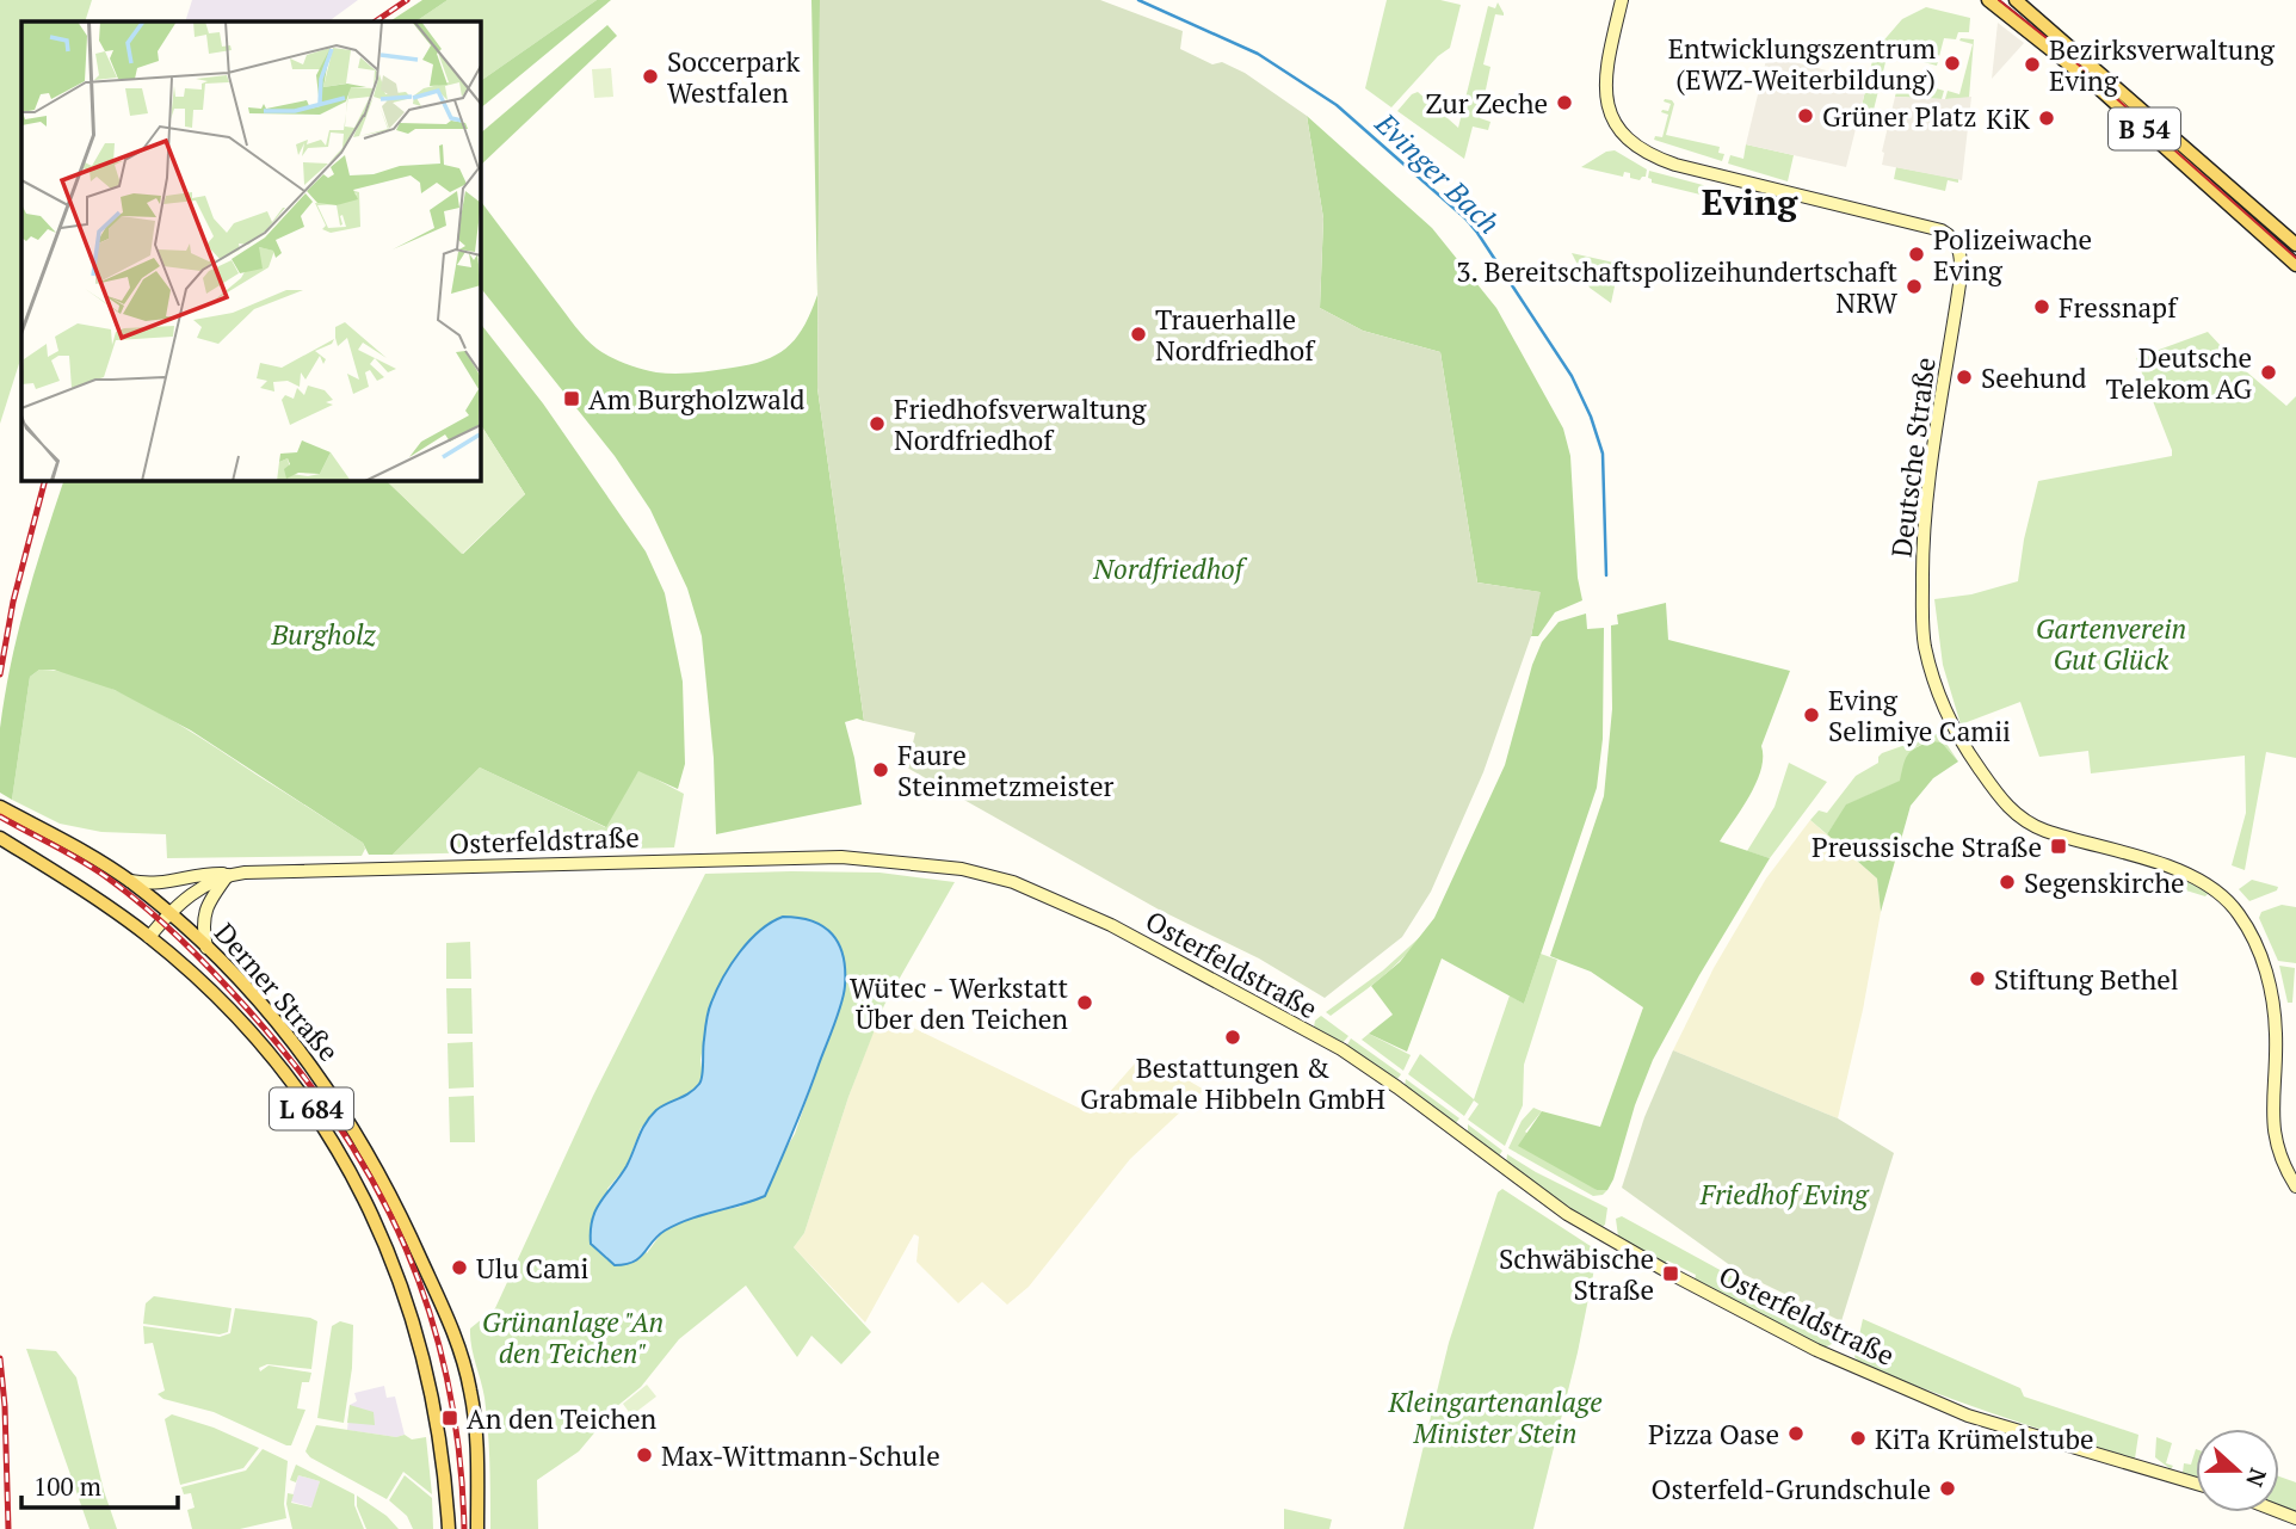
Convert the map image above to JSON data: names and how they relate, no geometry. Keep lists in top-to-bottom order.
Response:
{
  "streets": {
    "main road": ["B 54", "Derner Straße", "L 684"],
    "street": ["Deutsche Straße", "Osterfeldstraße"]
  },
  "crossings": [
    ["Osterfeldstraße", "Derner Straße"]
  ],
  "districts": ["Eving"],
  "water": ["Evinger Bach"],
  "parks": [
    "Nordfriedhof",
    "Gartenverein Gut Glück",
    "Burgholz",
    "Friedhof Eving",
    "Grünanlage \"An den Teichen\"",
    "Kleingartenanlage Minister Stein"
  ],
  "places": {
    "other": [
      "Entwicklungszentrum (EWZ-Weiterbildung)",
      "Bezirksverwaltung Eving",
      "Soccerpark Westfalen",
      "Zur Zeche",
      "Grüner Platz",
      "KiK",
      "Polizeiwache Eving",
      "3. Bereitschaftspolizeihundertschaft NRW",
      "Fressnapf",
      "Trauerhalle Nordfriedhof",
      "Deutsche Telekom AG",
      "Seehund",
      "Friedhofsverwaltung Nordfriedhof",
      "Eving Selimiye Camii",
      "Faure Steinmetzmeister",
      "Segenskirche",
      "Stiftung Bethel",
      "Wütec - Werkstatt Über den Teichen",
      "Bestattungen & Grabmale Hibbeln GmbH",
      "Ulu Cami",
      "Pizza Oase",
      "KiTa Krümelstube",
      "Max-Wittmann-Schule",
      "Osterfeld-Grundschule"
    ],
    "transit": [
      "Am Burgholzwald",
      "Preussische Straße",
      "Schwäbische Straße",
      "An den Teichen"
    ]
  },
  "scale_bar": "100 m",
  "north": "right"
}
